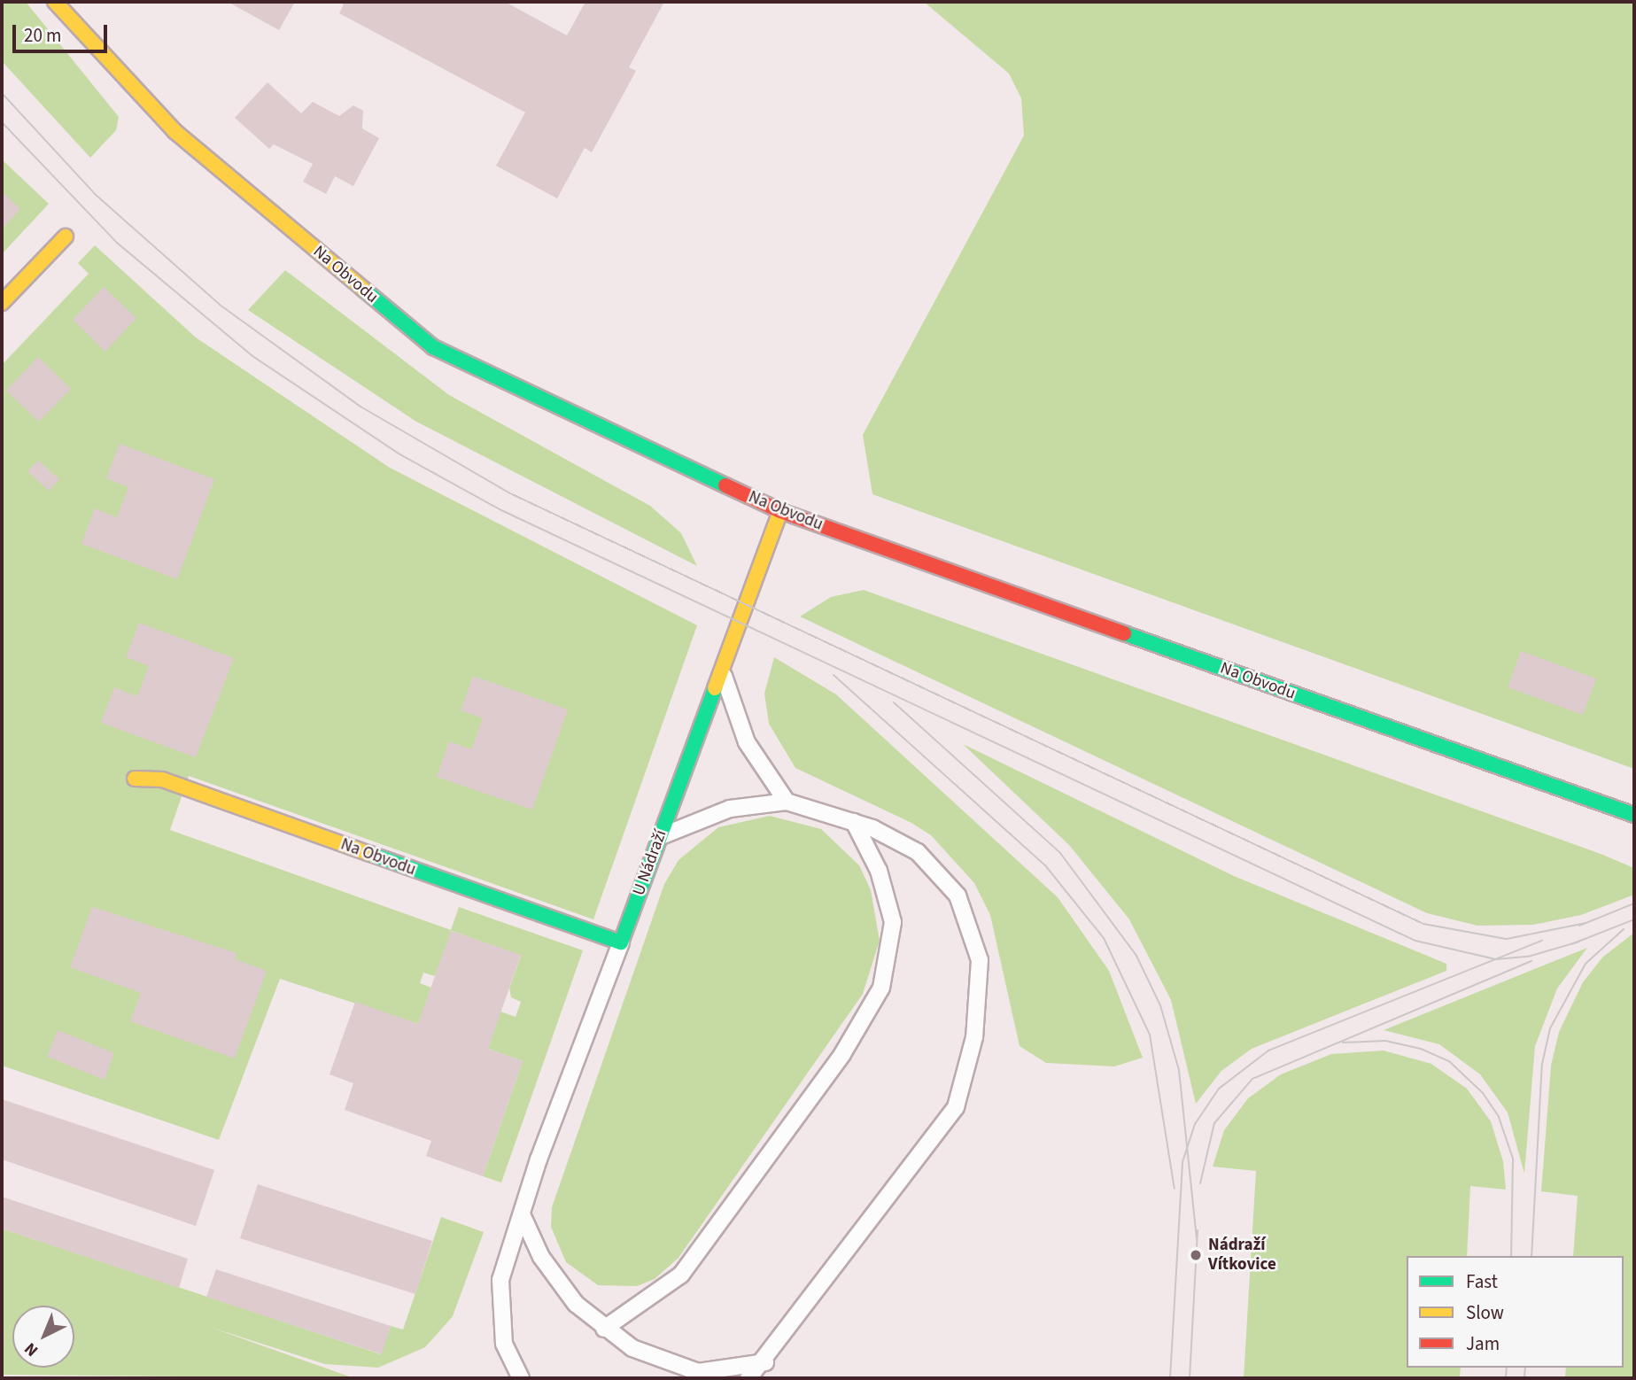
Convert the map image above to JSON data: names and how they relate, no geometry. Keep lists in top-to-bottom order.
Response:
{
  "streets": {
    "street": ["Na Obvodu", "U Nádraží"]
  },
  "crossings": [
    ["Na Obvodu", "U Nádraží"]
  ],
  "places": ["Nádraží Vítkovice"],
  "legend": ["Fast", "Slow", "Jam"],
  "scale_bar": "20 m",
  "north": "bottom left"
}
